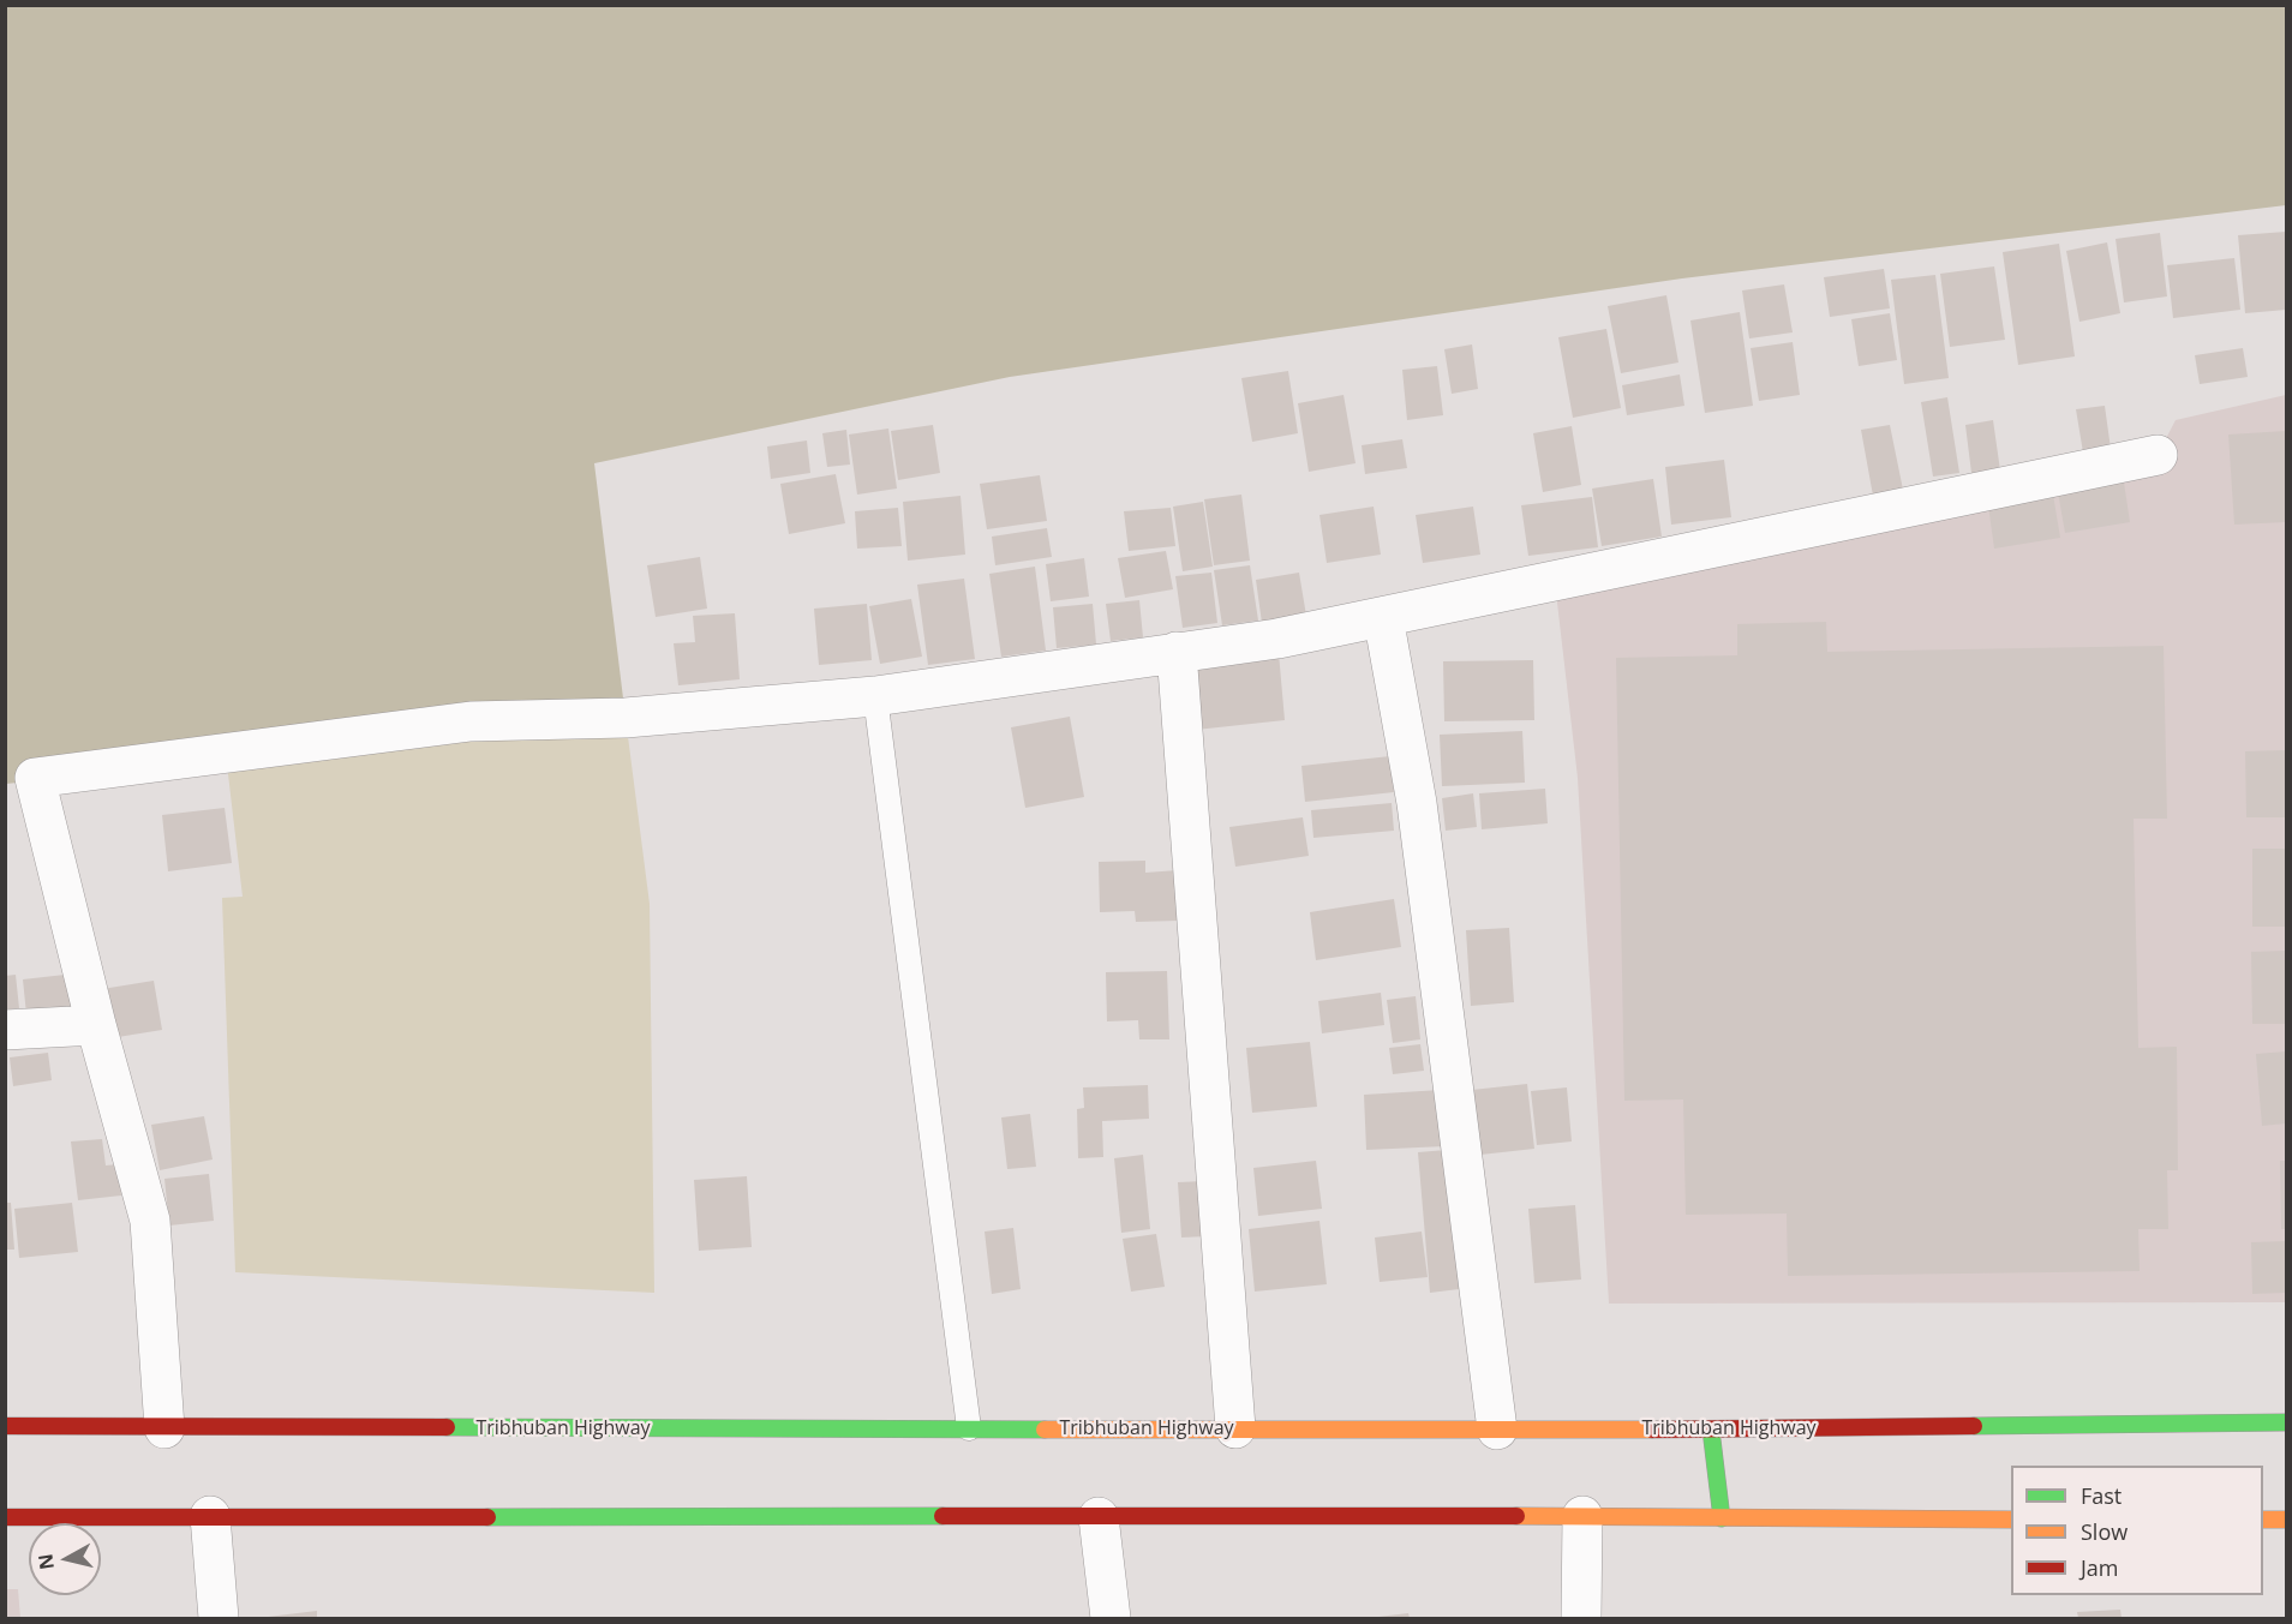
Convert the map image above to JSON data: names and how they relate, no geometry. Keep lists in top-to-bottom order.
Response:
{
  "streets": {
    "highway": ["Tribhuban Highway"]
  },
  "legend": ["Fast", "Slow", "Jam"],
  "north": "left"
}
